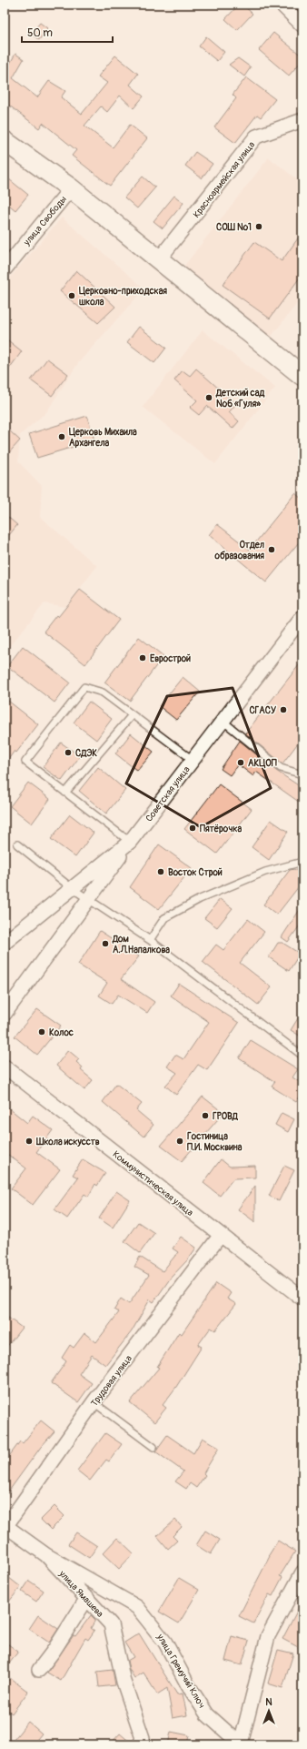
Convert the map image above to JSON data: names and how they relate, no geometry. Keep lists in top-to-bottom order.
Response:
{
  "streets": {
    "street": [
      "Красноармейская улица",
      "улица Свободы",
      "Советская улица",
      "Коммунистическая улица",
      "Трудовая улица",
      "улица Ямашева",
      "улица Гремучий Ключ"
    ]
  },
  "crossings": [
    ["Коммунистическая улица", "Трудовая улица"],
    ["Трудовая улица", "улица Ямашева"],
    ["улица Ямашева", "улица Гремучий Ключ"]
  ],
  "places": [
    "СОШ №1",
    "Церковно-приходская школа",
    "Детский сад №6 «Гуля»",
    "Церковь Михаила Архангела",
    "Отдел образования",
    "Еврострой",
    "СГАСУ",
    "СДЭК",
    "АКЦОП",
    "Пятёрочка",
    "Восток Строй",
    "Дом А.Л.Напалкова",
    "Колос",
    "ГРОВД",
    "Школа искусств",
    "Гостиница П.И. Москвина"
  ],
  "scale_bar": "50 m",
  "north": "top"
}
